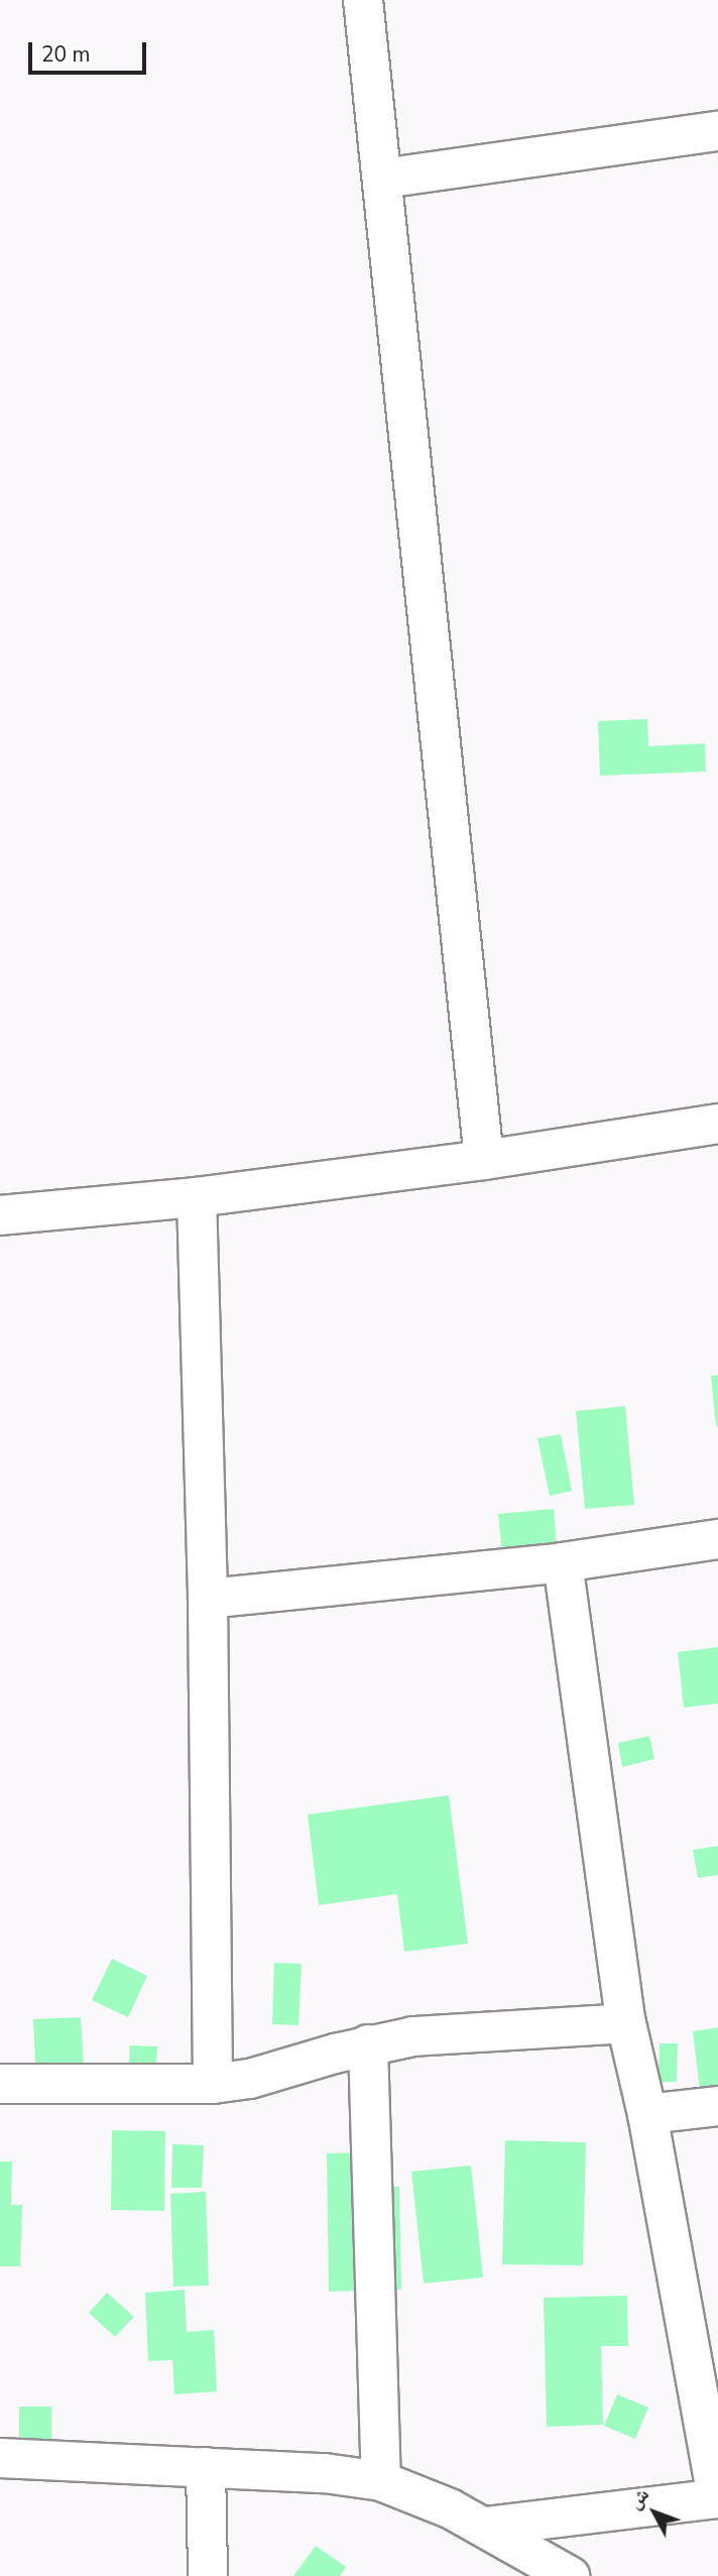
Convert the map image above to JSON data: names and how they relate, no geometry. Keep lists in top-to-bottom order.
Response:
{
  "scale_bar": "20 m",
  "north": "top left"
}
